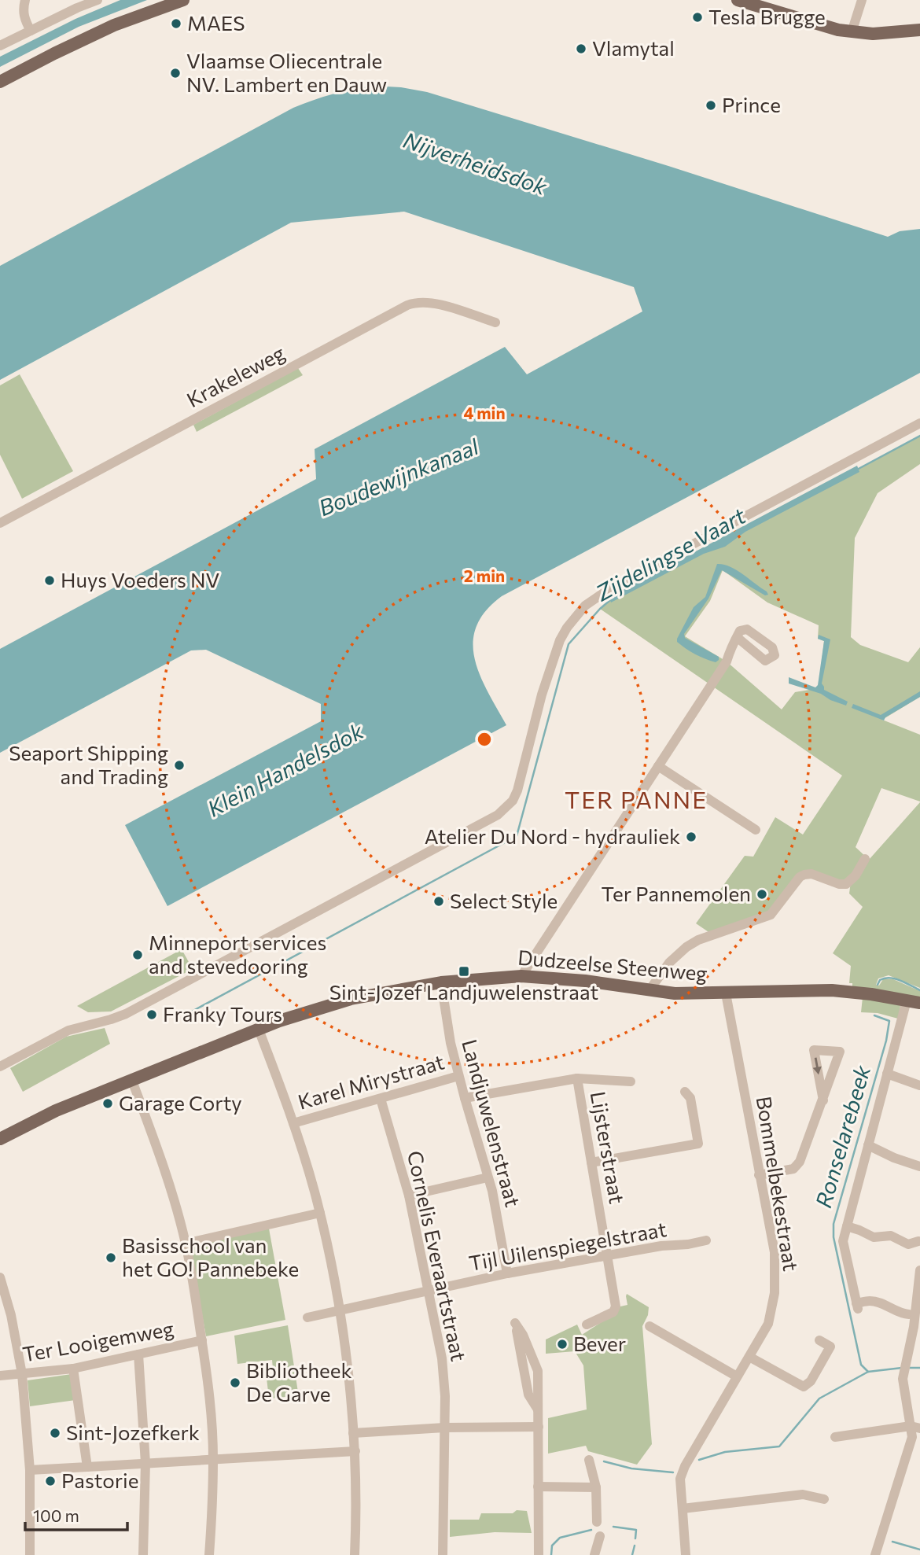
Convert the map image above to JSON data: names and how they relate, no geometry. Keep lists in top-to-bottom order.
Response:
{
  "streets": {
    "main road": ["Dudzeelse Steenweg"],
    "street": [
      "Krakeleweg",
      "Karel Mirystraat",
      "Landjuwelenstraat",
      "Lijsterstraat",
      "Bommelbekestraat",
      "Tijl Uilenspiegelstraat",
      "Cornelis Everaartstraat",
      "Ter Looigemweg"
    ]
  },
  "crossings": [
    ["Dudzeelse Steenweg", "Landjuwelenstraat"],
    ["Dudzeelse Steenweg", "Bommelbekestraat"],
    ["Karel Mirystraat", "Landjuwelenstraat"],
    ["Karel Mirystraat", "Cornelis Everaartstraat"],
    ["Landjuwelenstraat", "Tijl Uilenspiegelstraat"],
    ["Lijsterstraat", "Tijl Uilenspiegelstraat"],
    ["Tijl Uilenspiegelstraat", "Cornelis Everaartstraat"]
  ],
  "districts": ["TER PANNE"],
  "water": [
    "Nijverheidsdok",
    "Boudewijnkanaal",
    "Zijdelingse Vaart",
    "Klein Handelsdok",
    "Ronselarebeek"
  ],
  "places": {
    "other": [
      "Tesla Brugge",
      "MAES",
      "Vlamytal",
      "Vlaamse Oliecentrale NV. Lambert en Dauw",
      "Prince",
      "Huys Voeders NV",
      "Seaport Shipping and Trading",
      "Atelier Du Nord - hydrauliek",
      "Ter Pannemolen",
      "Select Style",
      "Minneport services and stevedooring",
      "Franky Tours",
      "Garage Corty",
      "Basisschool van het GO! Pannebeke",
      "Bever",
      "Bibliotheek De Garve",
      "Sint-Jozefkerk",
      "Pastorie"
    ],
    "transit": ["Sint-Jozef Landjuwelenstraat"]
  },
  "scale_bar": "100 m",
  "rings": ["4 min", "2 min"]
}
